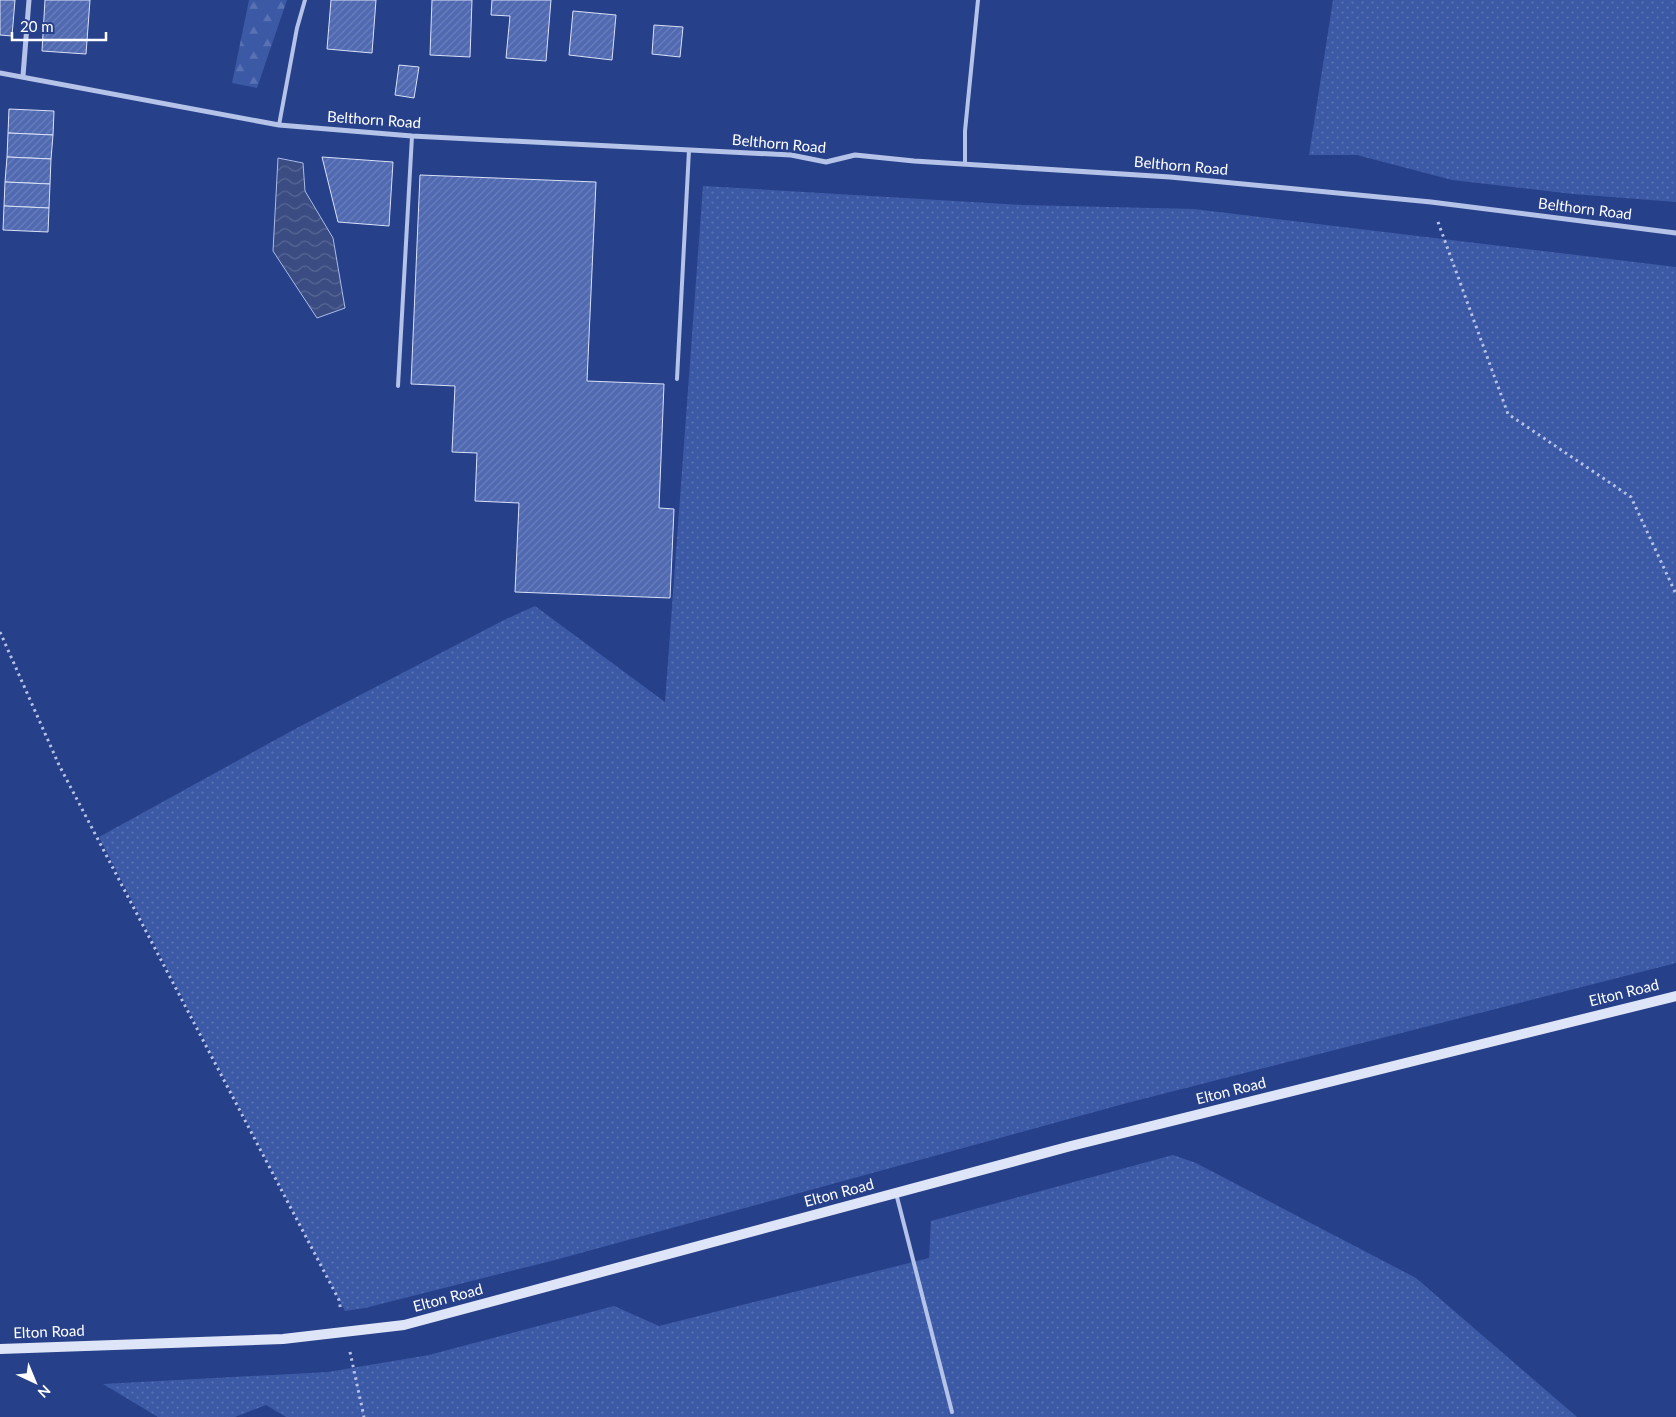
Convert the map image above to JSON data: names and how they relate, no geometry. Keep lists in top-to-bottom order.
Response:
{
  "streets": {
    "main road": ["Elton Road"],
    "street": ["Belthorn Road"]
  },
  "scale_bar": "20 m",
  "north": "bottom right"
}
